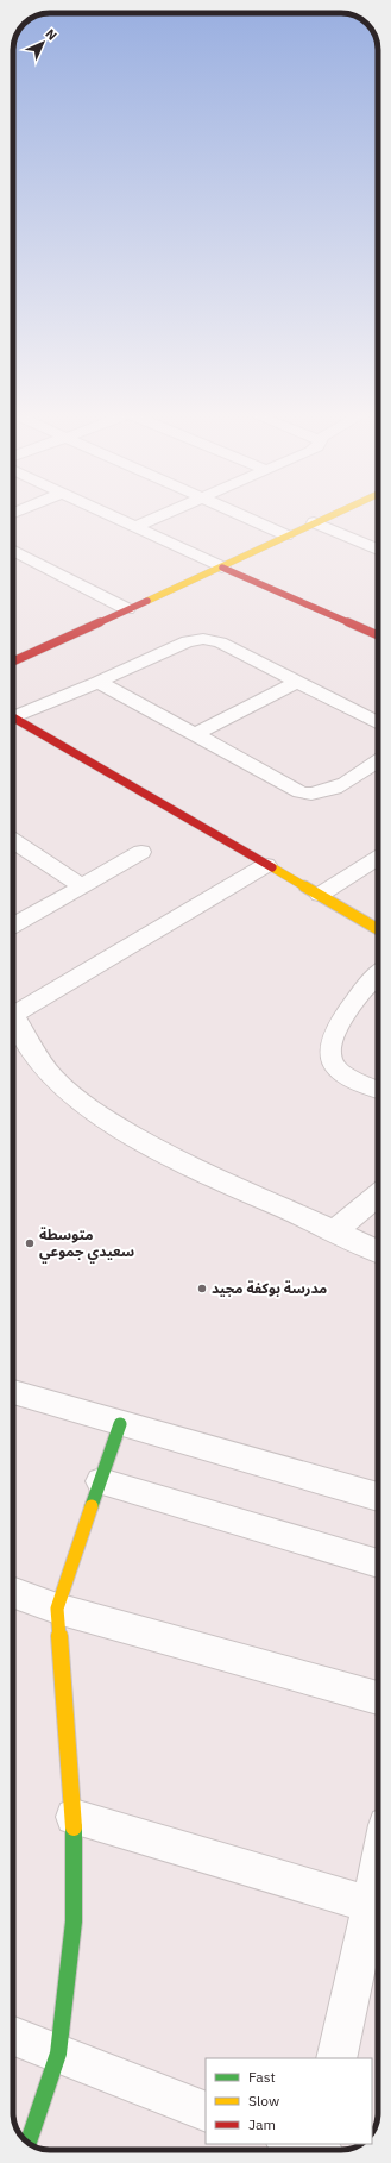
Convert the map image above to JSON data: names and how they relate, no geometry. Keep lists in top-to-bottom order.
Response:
{
  "places": ["متوسطة سعيدي جموعي", "مدرسة بوكفة مجيد"],
  "legend": ["Fast", "Slow", "Jam"],
  "north": "top right"
}
